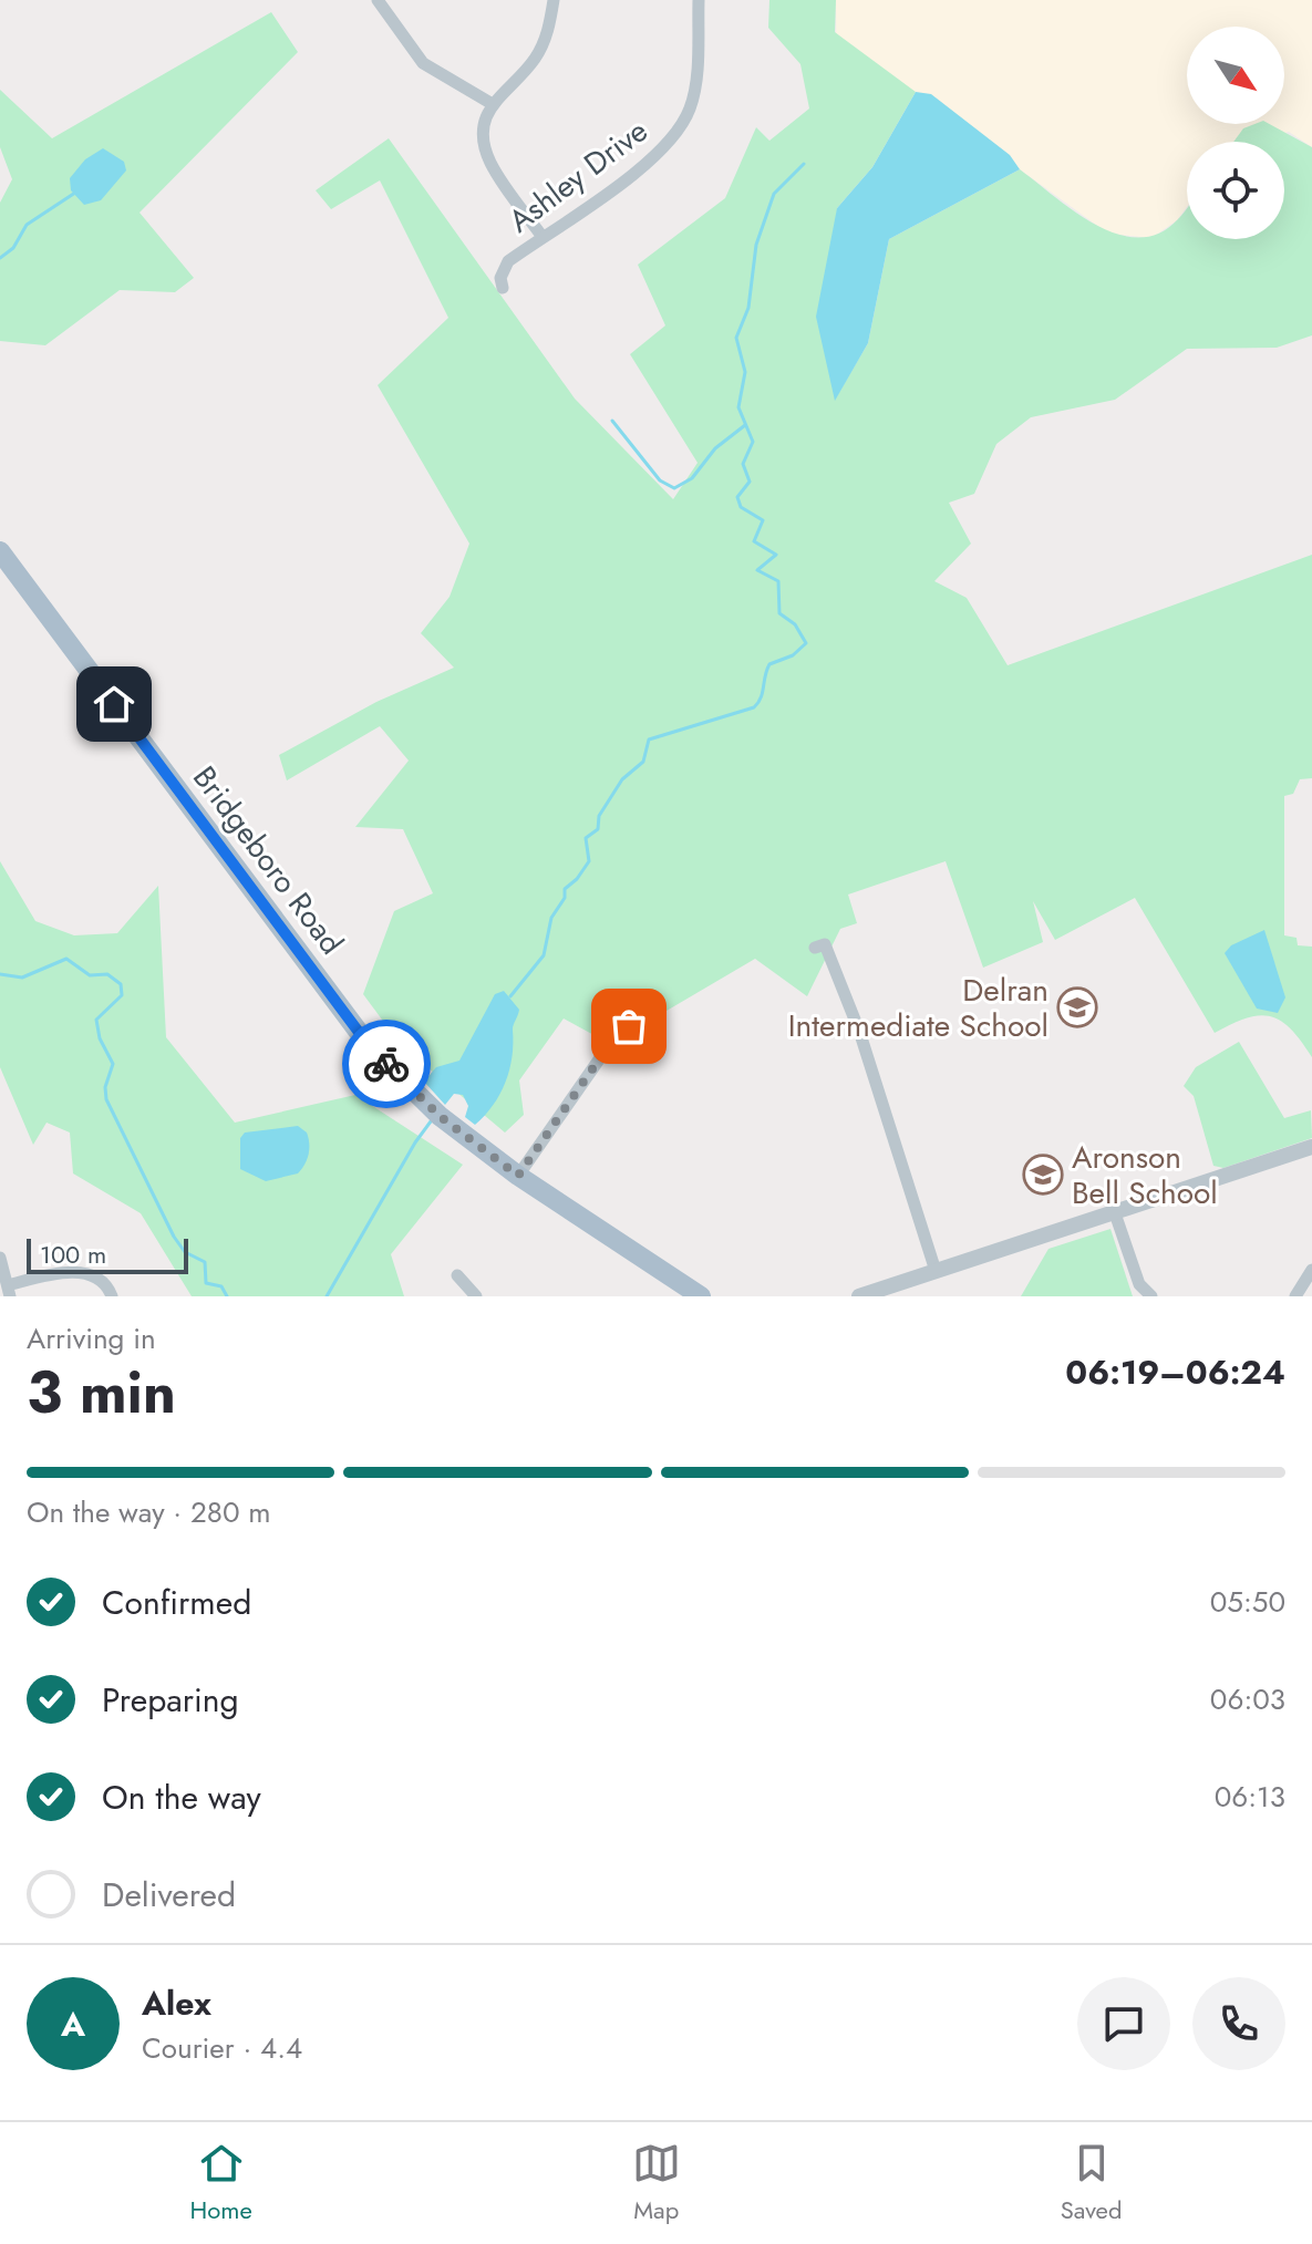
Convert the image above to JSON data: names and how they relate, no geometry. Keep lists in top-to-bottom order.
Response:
{
  "streets": {
    "main road": ["Bridgeboro Road"],
    "street": ["Ashley Drive"]
  },
  "places": {
    "school or university": ["Delran Intermediate School", "Aronson Bell School"]
  },
  "scale_bar": "100 m",
  "north": "bottom right",
  "page": {
    "scale": "100 m",
    "heading": ["3 min", "Arriving in", "06:19–06:24"],
    "panel": ["Alex", "Courier · 4.4"],
    "bar": "On the way · 280 m",
    "list": [
      ["Confirmed", "05:50"],
      ["Preparing", "06:03"],
      ["On the way", "06:13"],
      "Delivered"
    ],
    "round": "A",
    "tabs": ["Home", "Map", "Saved"]
  }
}
